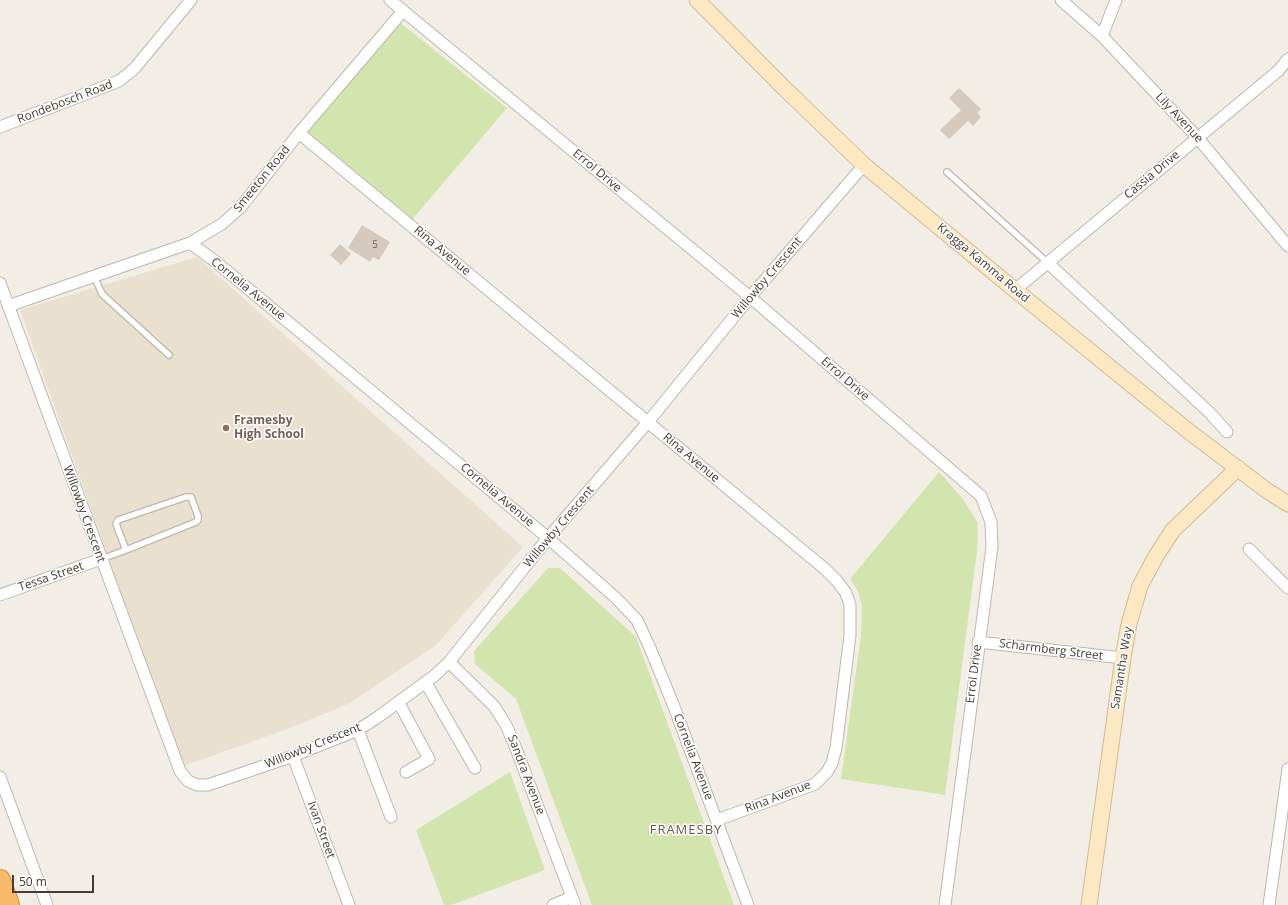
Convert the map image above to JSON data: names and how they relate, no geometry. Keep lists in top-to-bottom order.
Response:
{
  "streets": {
    "main road": ["Kragga Kamma Road", "Samantha Way"],
    "street": [
      "Rondebosch Road",
      "Lily Avenue",
      "Errol Drive",
      "Cassia Drive",
      "Smeeton Road",
      "Rina Avenue",
      "Willowby Crescent",
      "Cornelia Avenue",
      "Tessa Street",
      "Scharmberg Street",
      "Sandra Avenue",
      "Ivan Street"
    ]
  },
  "crossings": [
    ["Lily Avenue", "Cassia Drive"],
    ["Errol Drive", "Smeeton Road"],
    ["Errol Drive", "Willowby Crescent"],
    ["Errol Drive", "Scharmberg Street"],
    ["Cassia Drive", "Kragga Kamma Road"],
    ["Smeeton Road", "Rina Avenue"],
    ["Smeeton Road", "Willowby Crescent"],
    ["Smeeton Road", "Cornelia Avenue"],
    ["Rina Avenue", "Willowby Crescent"],
    ["Rina Avenue", "Cornelia Avenue"],
    ["Kragga Kamma Road", "Willowby Crescent"],
    ["Kragga Kamma Road", "Samantha Way"],
    ["Willowby Crescent", "Cornelia Avenue"],
    ["Willowby Crescent", "Tessa Street"],
    ["Willowby Crescent", "Sandra Avenue"],
    ["Willowby Crescent", "Ivan Street"],
    ["Scharmberg Street", "Samantha Way"]
  ],
  "districts": ["FRAMESBY"],
  "places": ["Framesby High School"],
  "house_numbers": ["5"],
  "scale_bar": "50 m"
}
